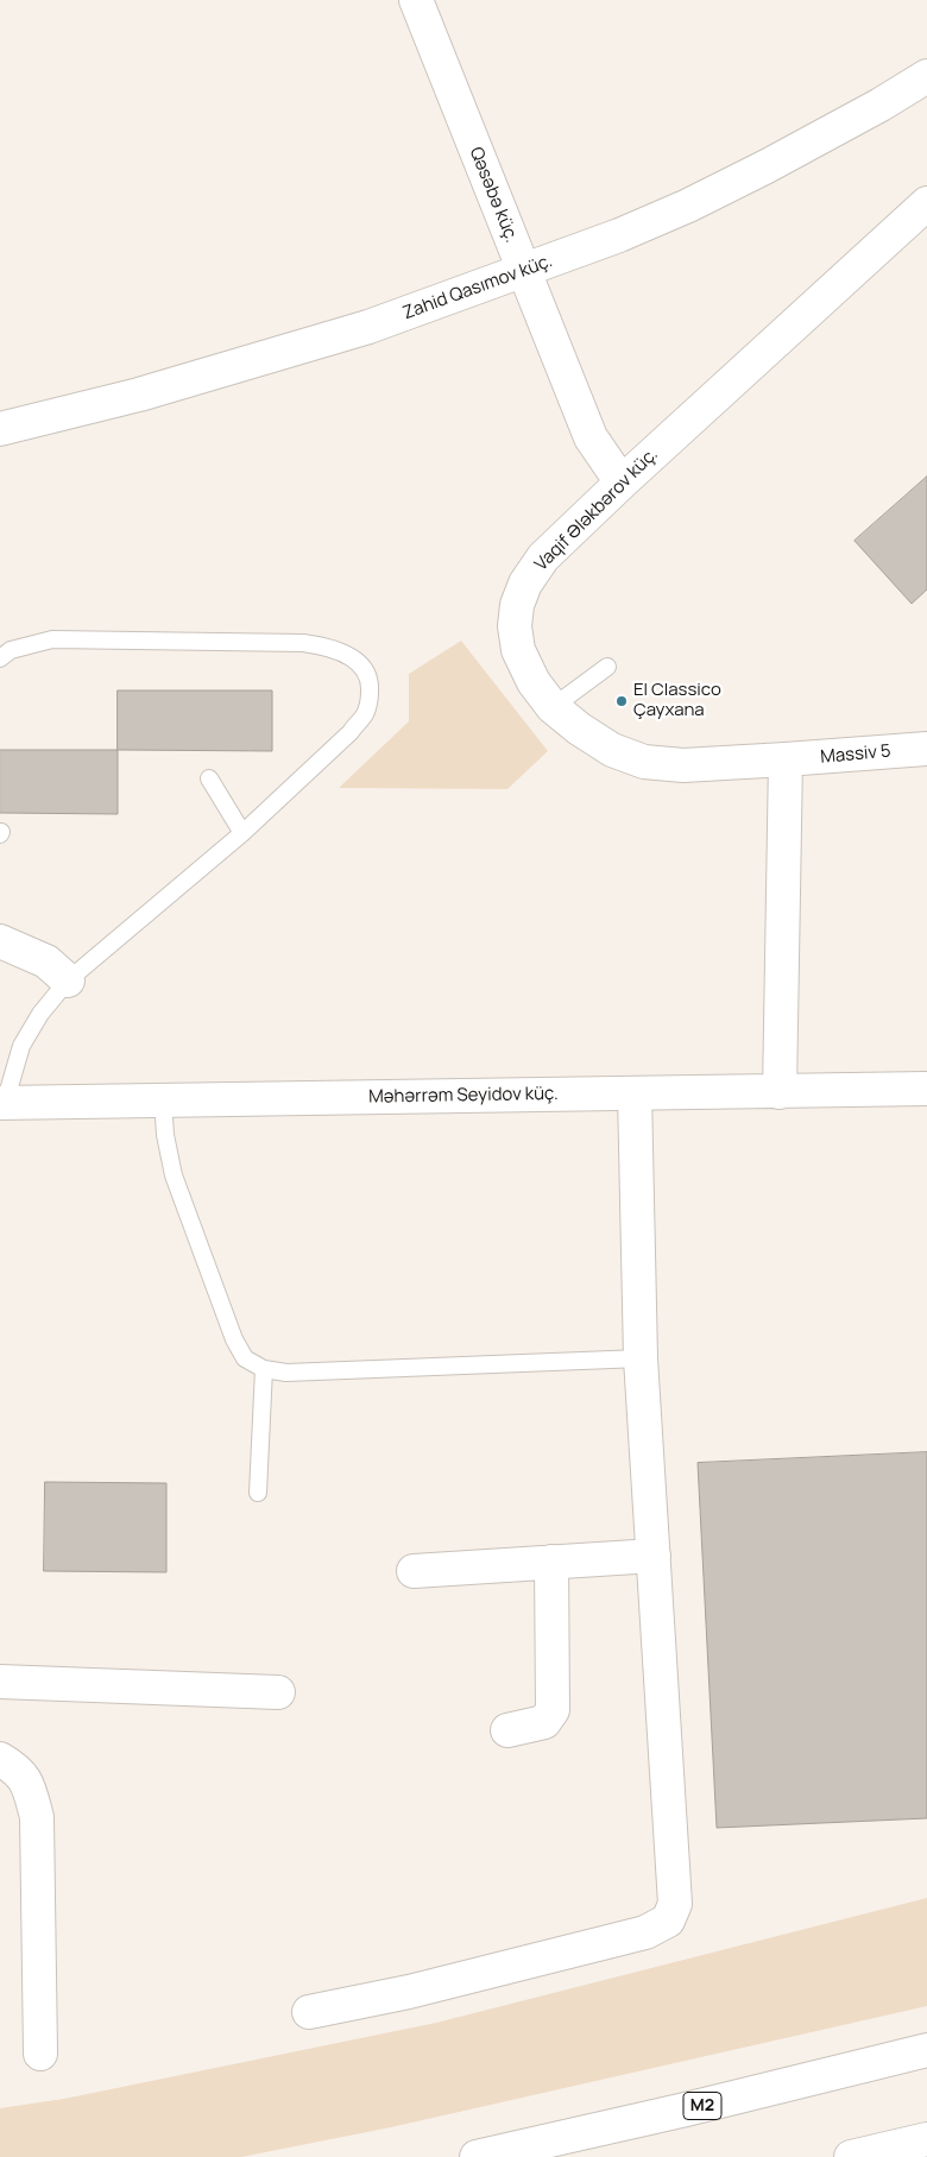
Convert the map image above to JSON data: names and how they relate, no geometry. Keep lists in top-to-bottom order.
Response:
{
  "streets": {
    "main road": [
      "Qəsəbə küç.",
      "Zahid Qasımov küç.",
      "Vaqif Ələkbərov küç.",
      "Massiv 5",
      "Məhərrəm Seyidov küç.",
      "M2"
    ]
  },
  "crossings": [
    ["Qəsəbə küç.", "Zahid Qasımov küç."],
    ["Qəsəbə küç.", "Vaqif Ələkbərov küç."],
    ["Vaqif Ələkbərov küç.", "Massiv 5"]
  ],
  "places": ["El Classico Çayxana"]
}
